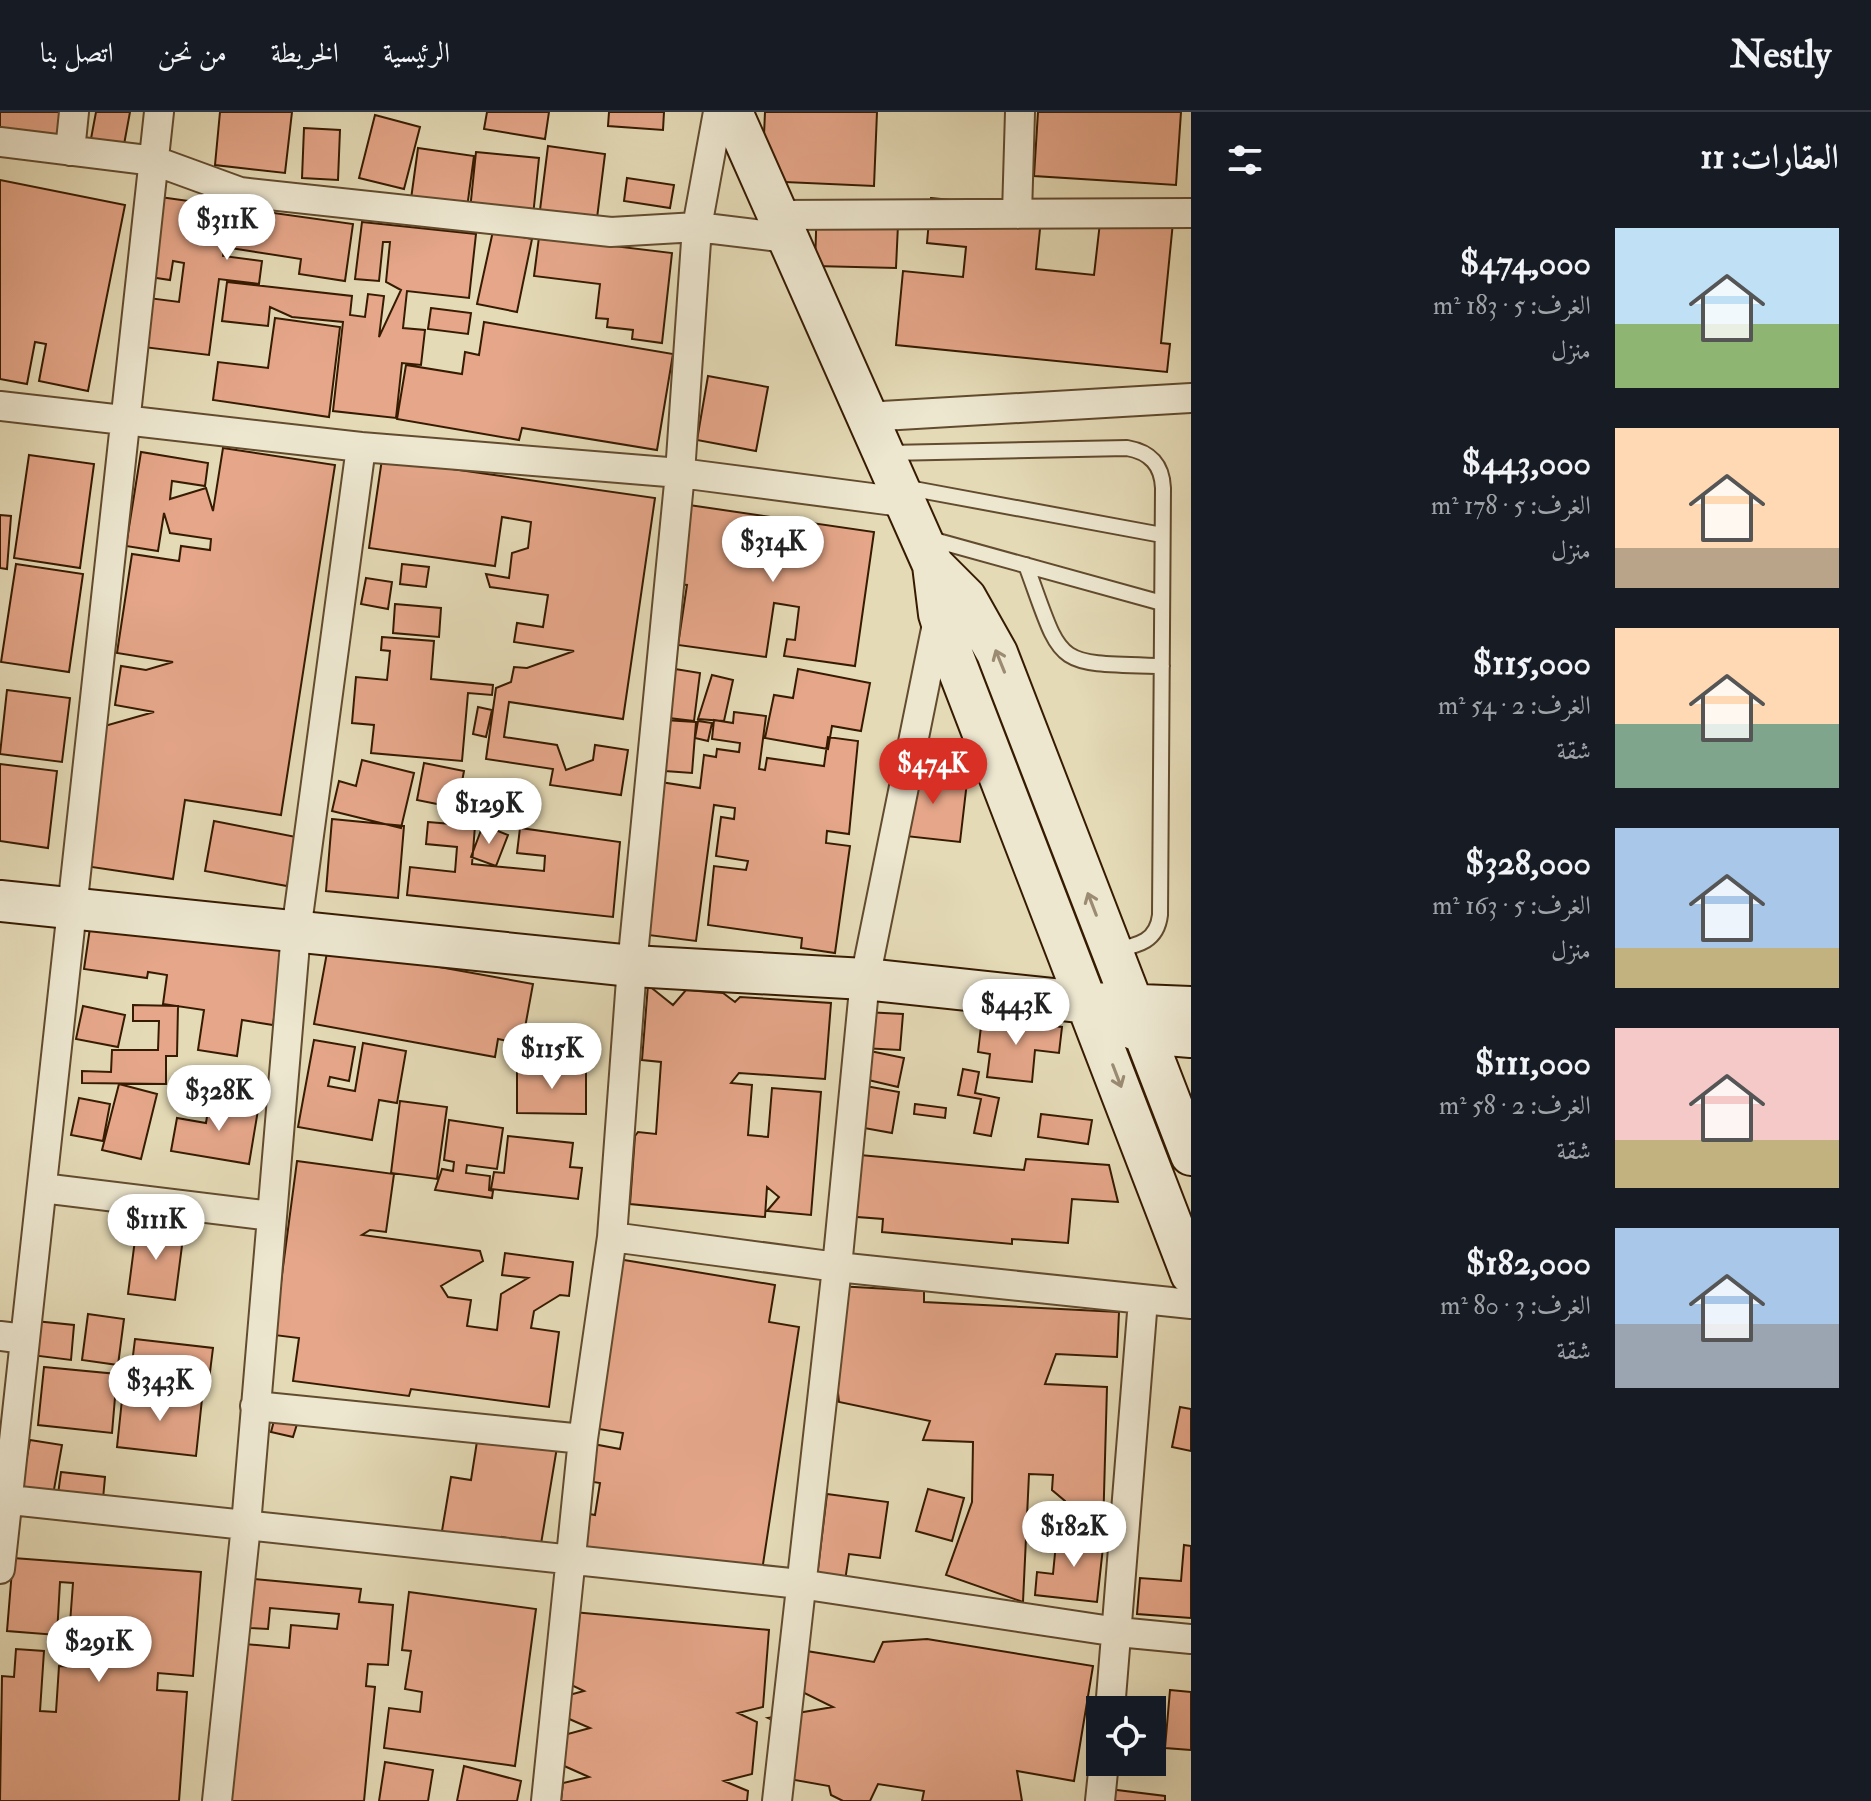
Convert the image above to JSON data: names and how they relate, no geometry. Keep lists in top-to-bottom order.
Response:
{
  "page": {
    "header": "Nestly",
    "nav": [
      "الرئيسية",
      "الخريطة",
      "من نحن",
      "اتصل بنا"
    ],
    "heading": "العقارات: 11",
    "price": [
      "$311K",
      "$314K",
      "$474K",
      "$129K",
      "$443K",
      "$115K",
      "$328K",
      "$111K",
      "$343K",
      "$182K",
      "$291K"
    ],
    "list": [
      {
        "name": "$474,000",
        "note": "الغرف: 5 · 183 m² · منزل"
      },
      {
        "name": "$443,000",
        "note": "الغرف: 5 · 178 m² · منزل"
      },
      {
        "name": "$115,000",
        "note": "الغرف: 2 · 54 m² · شقة"
      },
      {
        "name": "$328,000",
        "note": "الغرف: 5 · 163 m² · منزل"
      },
      {
        "name": "$111,000",
        "note": "الغرف: 2 · 58 m² · شقة"
      },
      {
        "name": "$182,000",
        "note": "الغرف: 3 · 80 m² · شقة"
      }
    ]
  }
}
